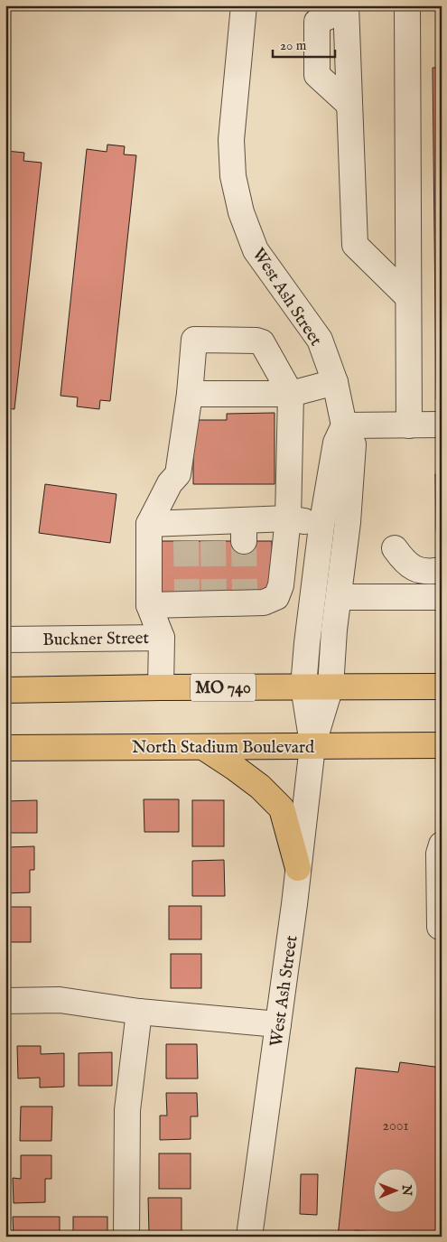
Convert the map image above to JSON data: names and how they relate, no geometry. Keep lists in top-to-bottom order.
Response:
{
  "streets": {
    "main road": ["MO 740", "North Stadium Boulevard"],
    "street": ["West Ash Street", "Buckner Street"]
  },
  "crossings": [
    ["West Ash Street", "MO 740"],
    ["West Ash Street", "North Stadium Boulevard"],
    ["Buckner Street", "MO 740"]
  ],
  "house_numbers": ["2001"],
  "scale_bar": "20 m",
  "north": "right"
}
